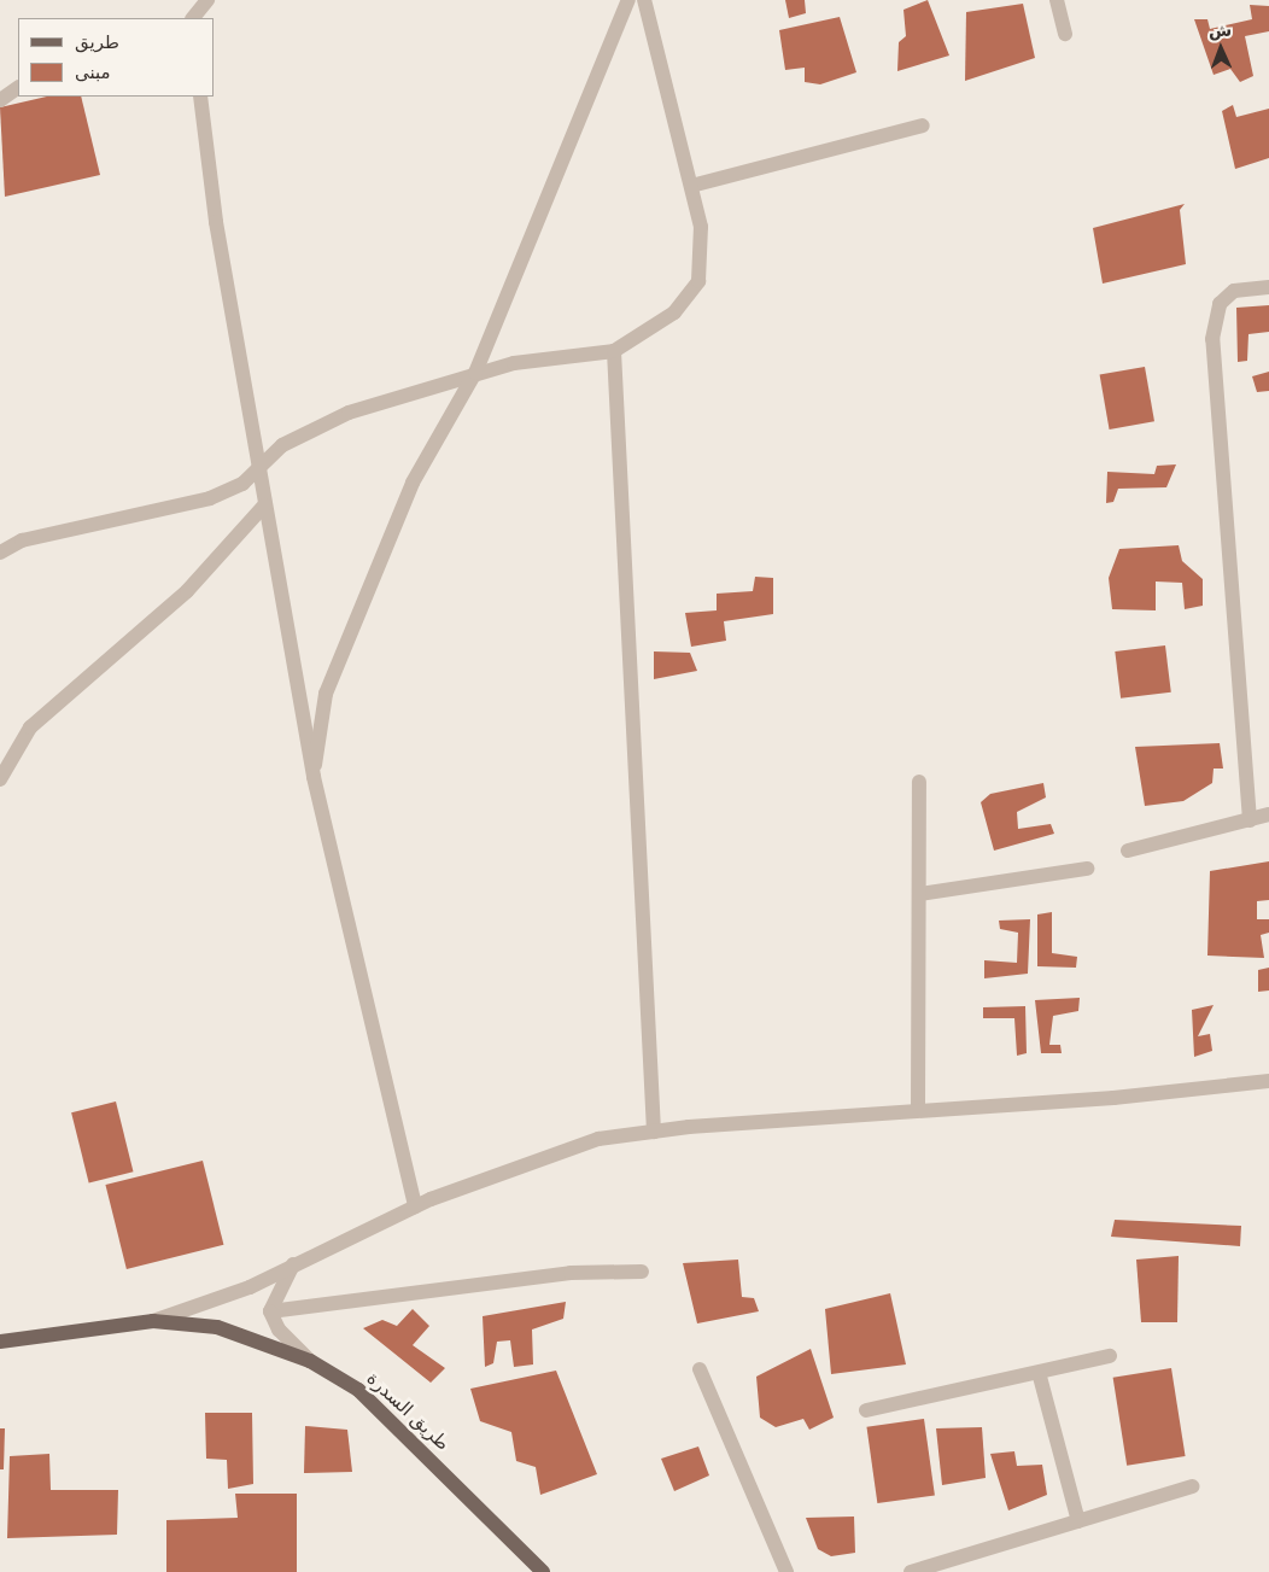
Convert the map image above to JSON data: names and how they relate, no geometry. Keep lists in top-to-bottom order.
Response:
{
  "streets": {
    "main road": ["طريق السدرة"]
  },
  "legend": ["طريق", "مبنى"],
  "north": "top"
}
